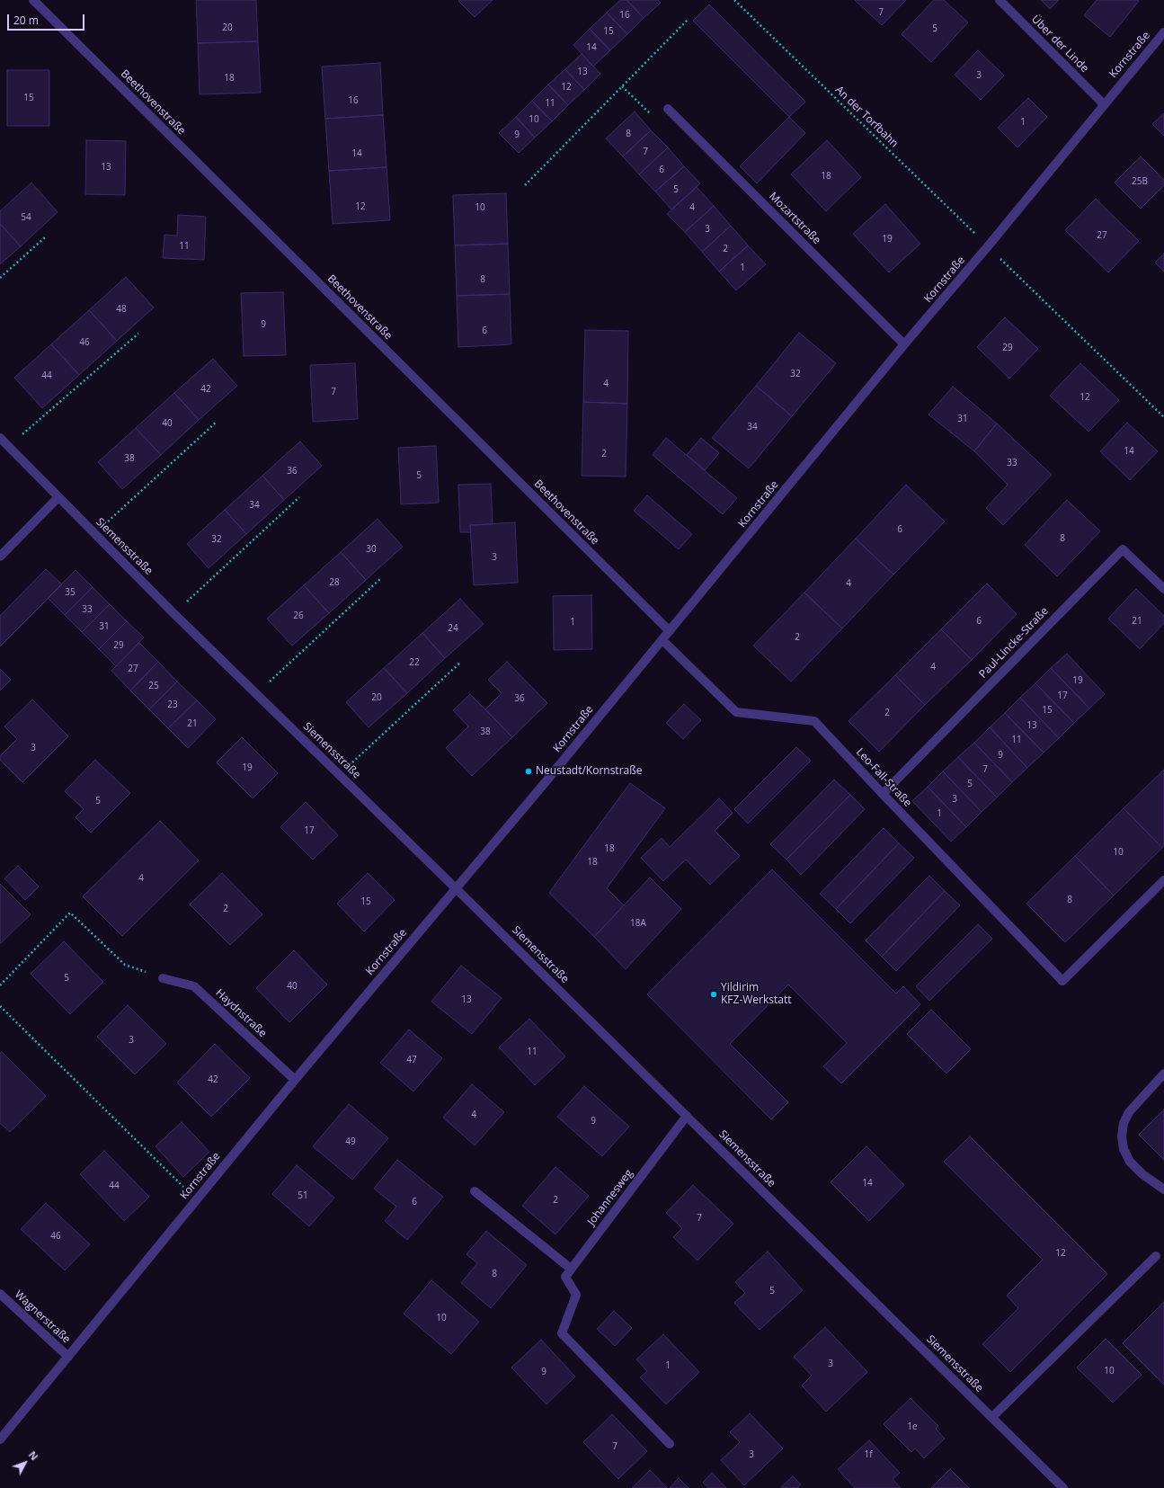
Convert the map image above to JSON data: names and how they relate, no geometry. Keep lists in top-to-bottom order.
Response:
{
  "streets": {
    "street": [
      "Über der Linde",
      "Kornstraße",
      "Beethovenstraße",
      "Mozartstraße",
      "Siemensstraße",
      "Paul-Lincke-Straße",
      "Leo-Fall-Straße",
      "Haydnstraße",
      "Johannesweg",
      "Wagnerstraße"
    ],
    "path": ["An der Torfbahn"]
  },
  "crossings": [
    ["Über der Linde", "Kornstraße"],
    ["Kornstraße", "Beethovenstraße"],
    ["Kornstraße", "An der Torfbahn"],
    ["Kornstraße", "Mozartstraße"],
    ["Kornstraße", "Siemensstraße"],
    ["Kornstraße", "Leo-Fall-Straße"],
    ["Kornstraße", "Haydnstraße"],
    ["Kornstraße", "Wagnerstraße"],
    ["Siemensstraße", "Johannesweg"],
    ["Paul-Lincke-Straße", "Leo-Fall-Straße"]
  ],
  "places": ["Neustadt/Kornstraße", "Yildirim KFZ-Werkstatt"],
  "house_numbers": [
    "7",
    "16",
    "20",
    "5",
    "15",
    "14",
    "13",
    "3",
    "18",
    "12",
    "15",
    "16",
    "11",
    "10",
    "1",
    "8",
    "9",
    "7",
    "14",
    "13",
    "6",
    "18",
    "25B",
    "5",
    "12",
    "10",
    "4",
    "54",
    "3",
    "27",
    "19",
    "11",
    "2",
    "1",
    "8",
    "48",
    "9",
    "6",
    "46",
    "29",
    "32",
    "44",
    "4",
    "42",
    "7",
    "12",
    "31",
    "40",
    "34",
    "14",
    "2",
    "38",
    "33",
    "36",
    "5",
    "34",
    "6",
    "8",
    "32",
    "30",
    "3",
    "28",
    "4",
    "35",
    "33",
    "26",
    "6",
    "21",
    "1",
    "31",
    "24",
    "2",
    "29",
    "22",
    "4",
    "27",
    "19",
    "25",
    "17",
    "20",
    "36",
    "23",
    "15",
    "2",
    "21",
    "13",
    "38",
    "11",
    "3",
    "9",
    "19",
    "7",
    "5",
    "3",
    "5",
    "1",
    "17",
    "18",
    "10",
    "18",
    "4",
    "8",
    "15",
    "2",
    "18A",
    "5",
    "40",
    "13",
    "3",
    "11",
    "47",
    "42",
    "4",
    "9",
    "49",
    "14",
    "44",
    "51",
    "2",
    "6",
    "7",
    "46",
    "12",
    "8",
    "5",
    "10",
    "3",
    "1",
    "10",
    "9",
    "1e",
    "7",
    "3",
    "1f"
  ],
  "scale_bar": "20 m",
  "north": "top right"
}
